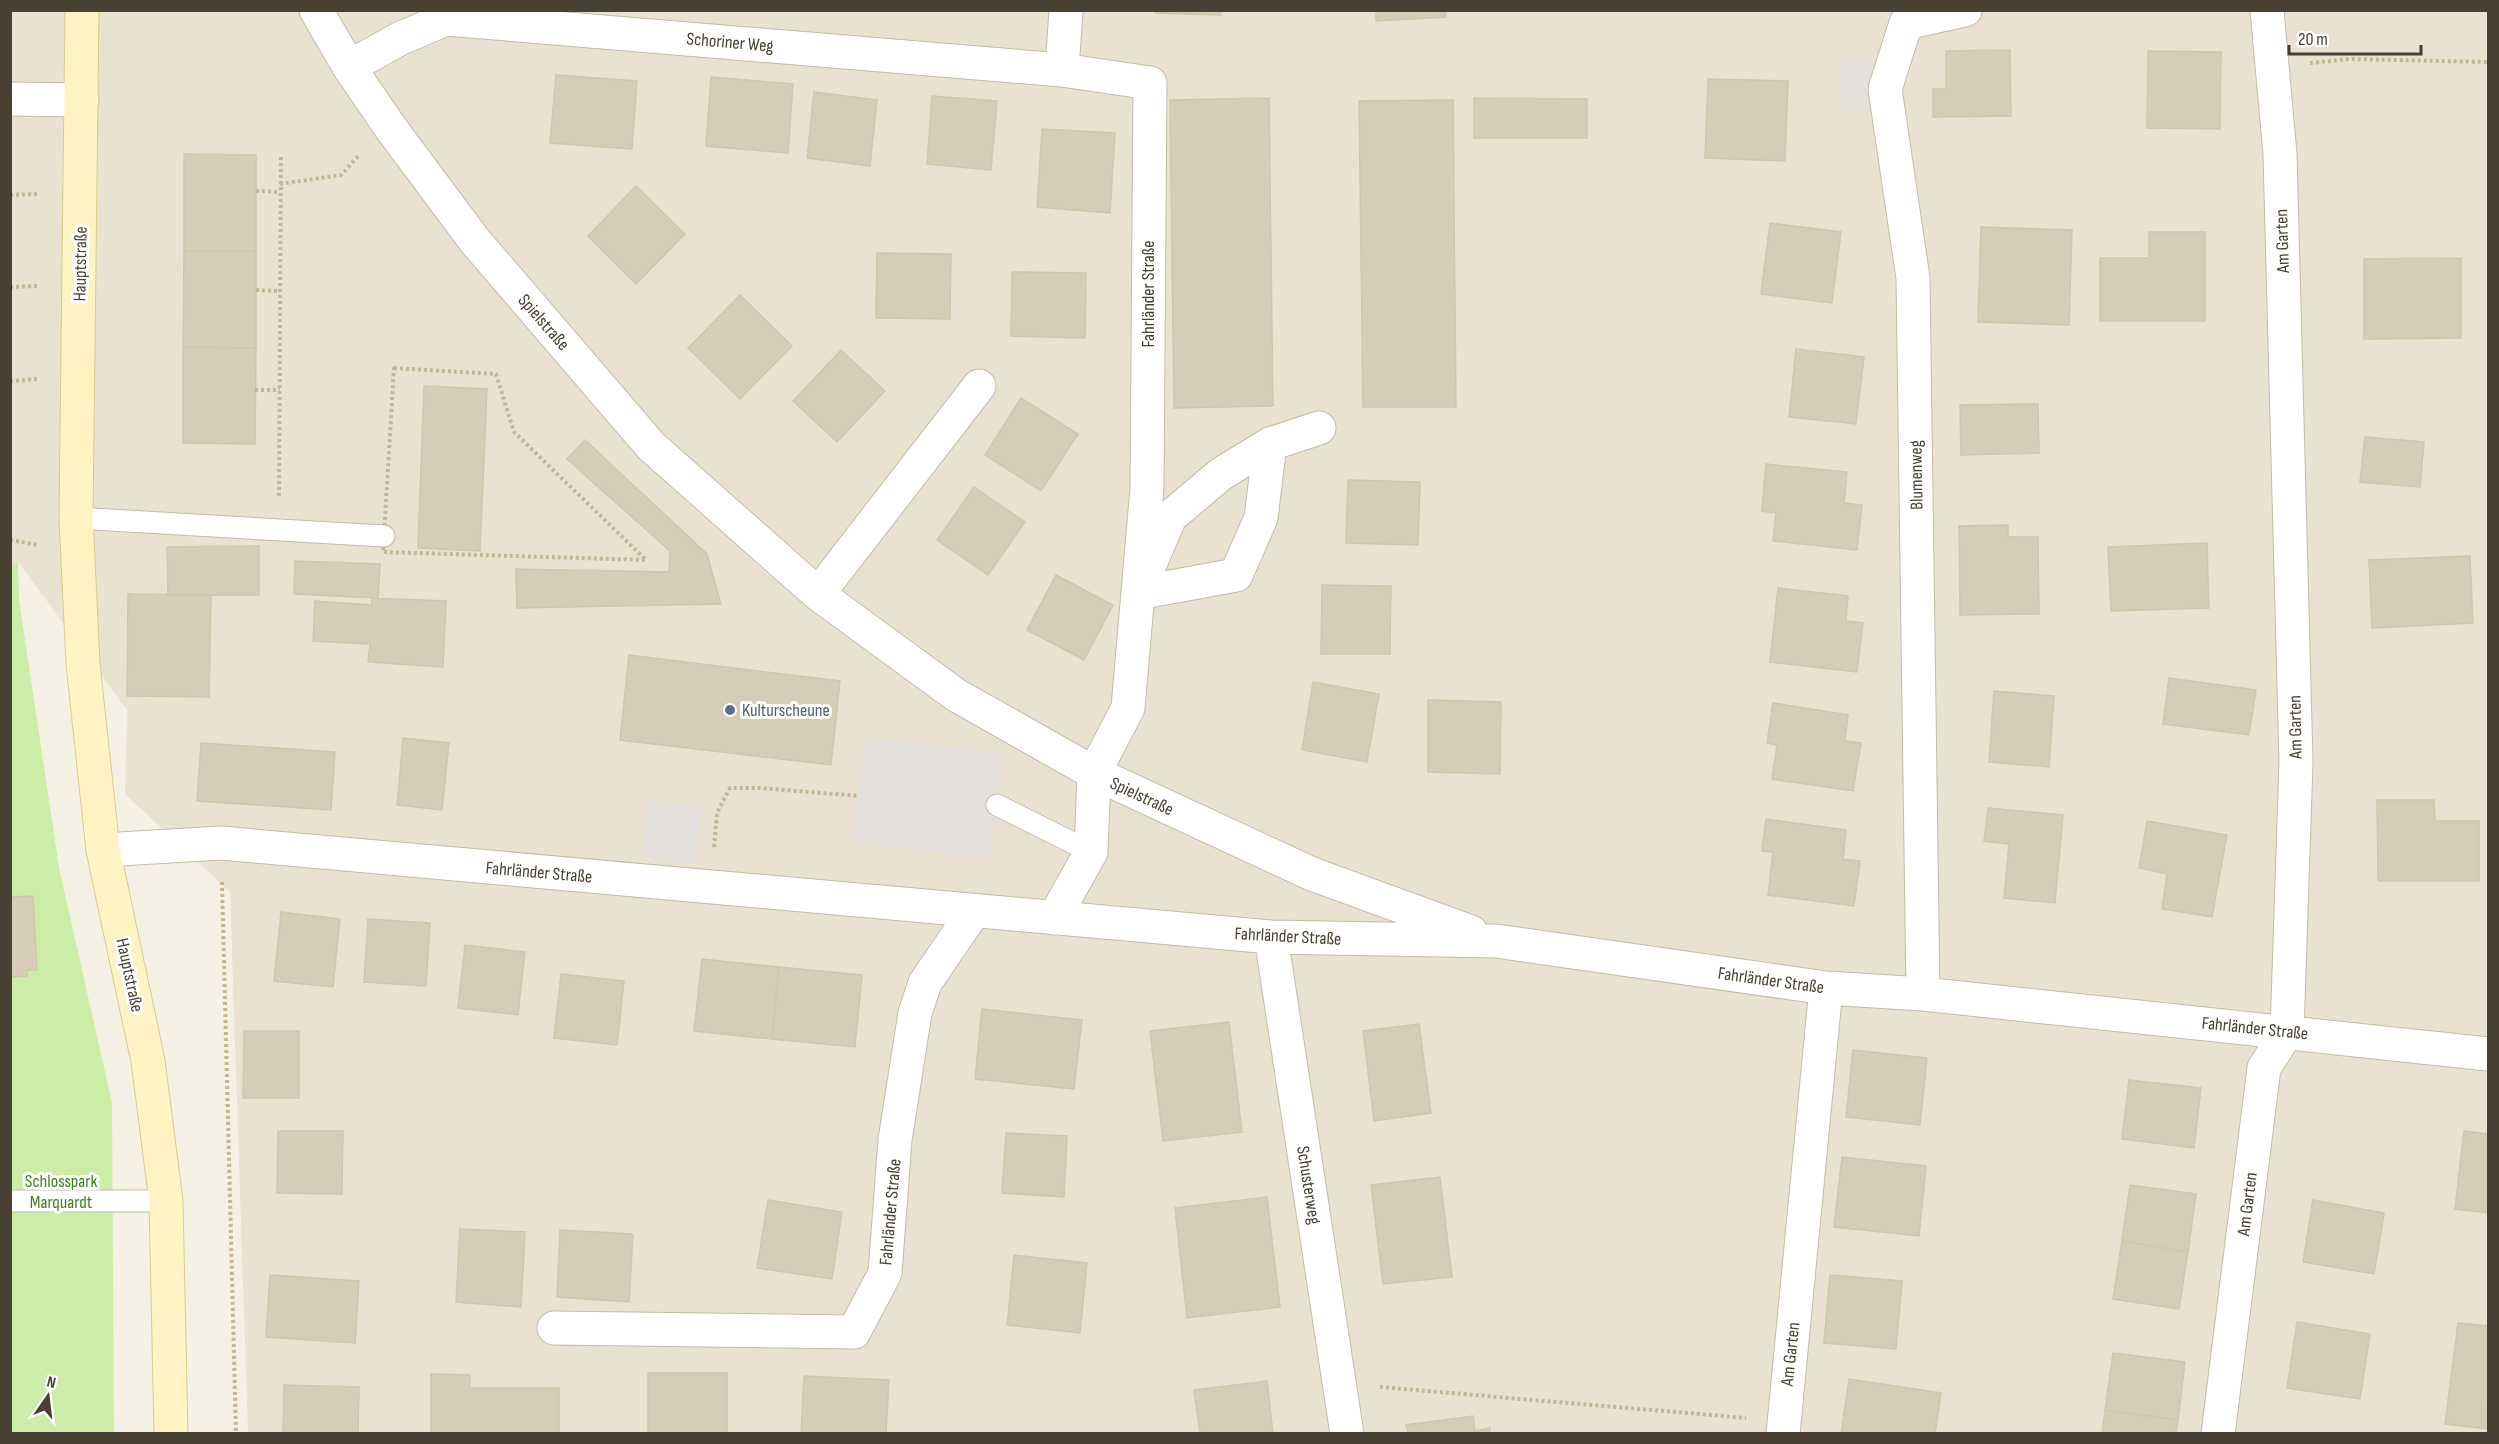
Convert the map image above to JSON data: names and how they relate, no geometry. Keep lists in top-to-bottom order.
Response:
{
  "streets": {
    "street": [
      "Schoriner Weg",
      "Am Garten",
      "Hauptstraße",
      "Fahrländer Straße",
      "Spielstraße",
      "Blumenweg",
      "Schusterweg"
    ]
  },
  "crossings": [
    ["Schoriner Weg", "Fahrländer Straße"],
    ["Schoriner Weg", "Spielstraße"],
    ["Am Garten", "Fahrländer Straße"],
    ["Hauptstraße", "Fahrländer Straße"],
    ["Fahrländer Straße", "Spielstraße"],
    ["Fahrländer Straße", "Blumenweg"],
    ["Fahrländer Straße", "Schusterweg"]
  ],
  "parks": ["Schlosspark Marquardt"],
  "places": ["Kulturscheune"],
  "scale_bar": "20 m",
  "north": "top"
}
